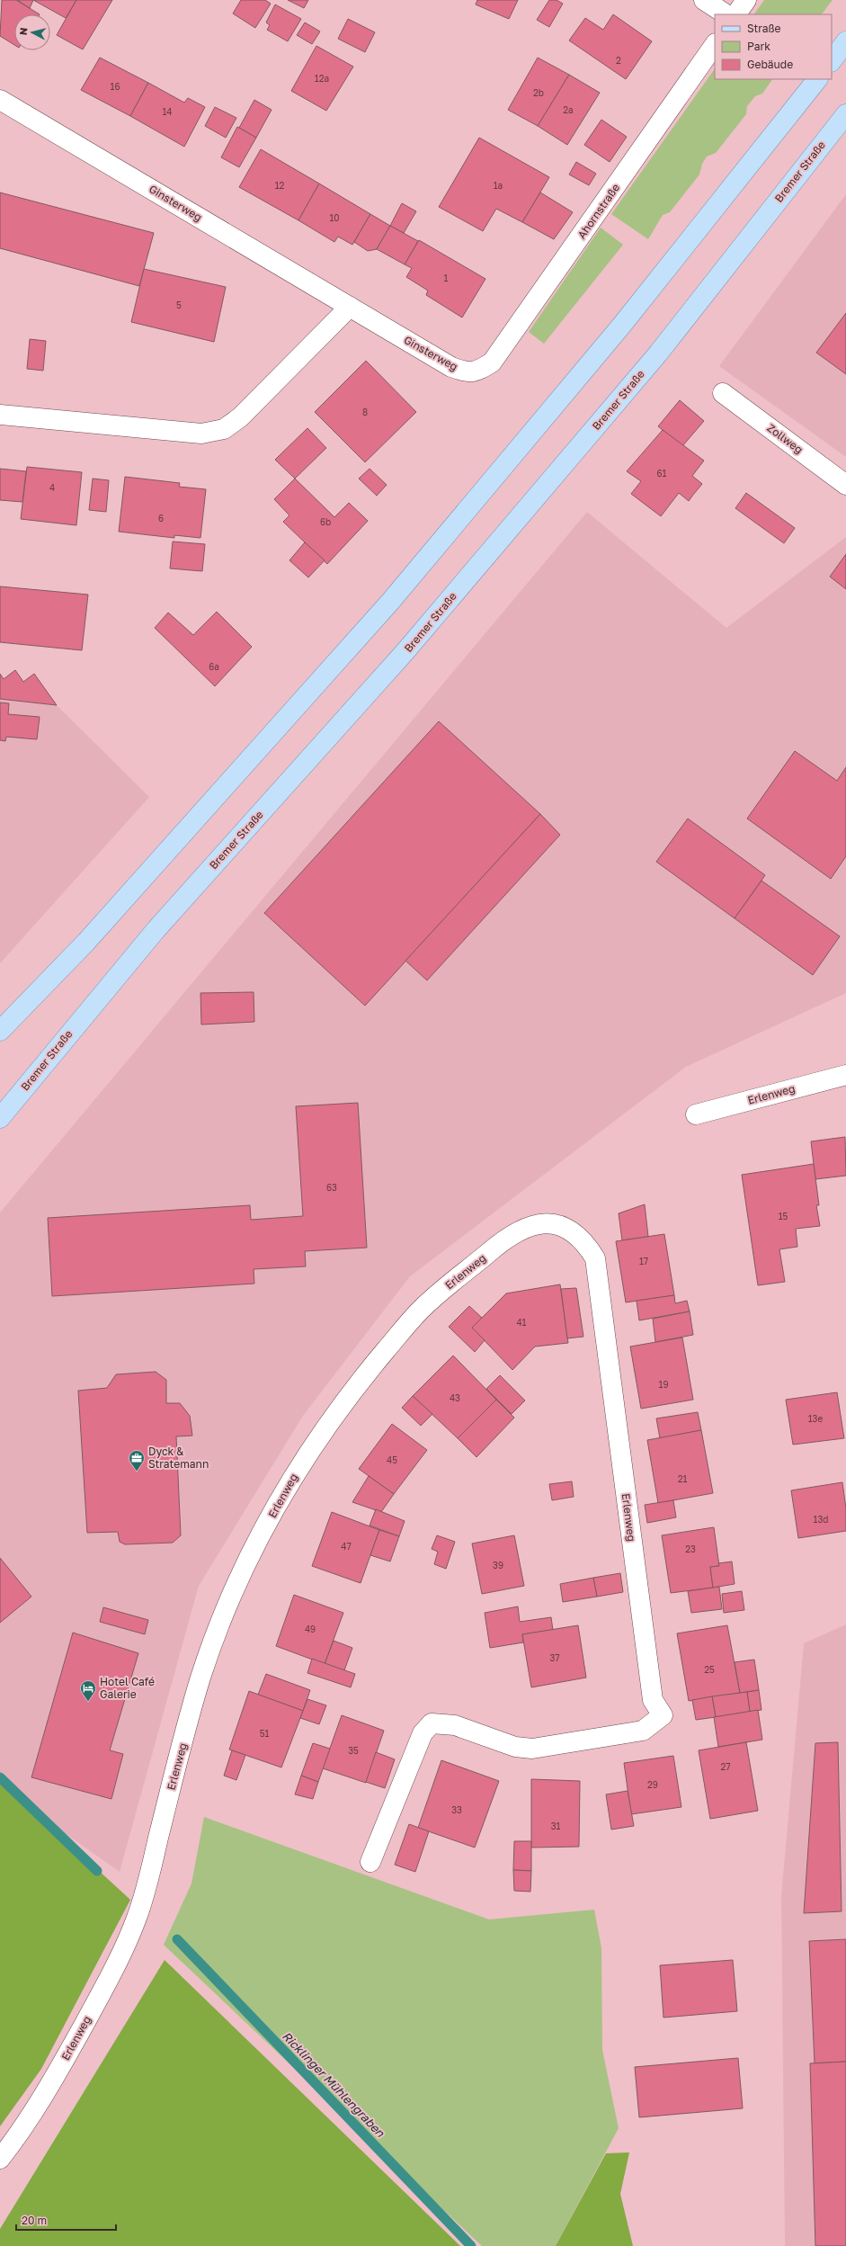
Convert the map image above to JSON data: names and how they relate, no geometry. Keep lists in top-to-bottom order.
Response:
{
  "streets": {
    "main road": ["Bremer Straße"],
    "street": [
      "Ginsterweg",
      "Ahornstraße",
      "Zollweg",
      "Erlenweg"
    ]
  },
  "crossings": [
    ["Ginsterweg", "Ahornstraße"]
  ],
  "water": ["Ricklinger Mühlengraben"],
  "places": {
    "office": ["Dyck & Stratemann"],
    "hotel": ["Hotel Café Galerie"]
  },
  "house_numbers": [
    "2",
    "12a",
    "16",
    "2b",
    "2a",
    "14",
    "12",
    "1a",
    "10",
    "1",
    "5",
    "8",
    "61",
    "4",
    "6",
    "6b",
    "6a",
    "63",
    "15",
    "17",
    "41",
    "19",
    "43",
    "13e",
    "45",
    "21",
    "13d",
    "47",
    "23",
    "39",
    "49",
    "37",
    "25",
    "51",
    "35",
    "27",
    "29",
    "33",
    "31"
  ],
  "legend": ["Straße", "Park", "Gebäude"],
  "scale_bar": "20 m",
  "north": "left"
}
